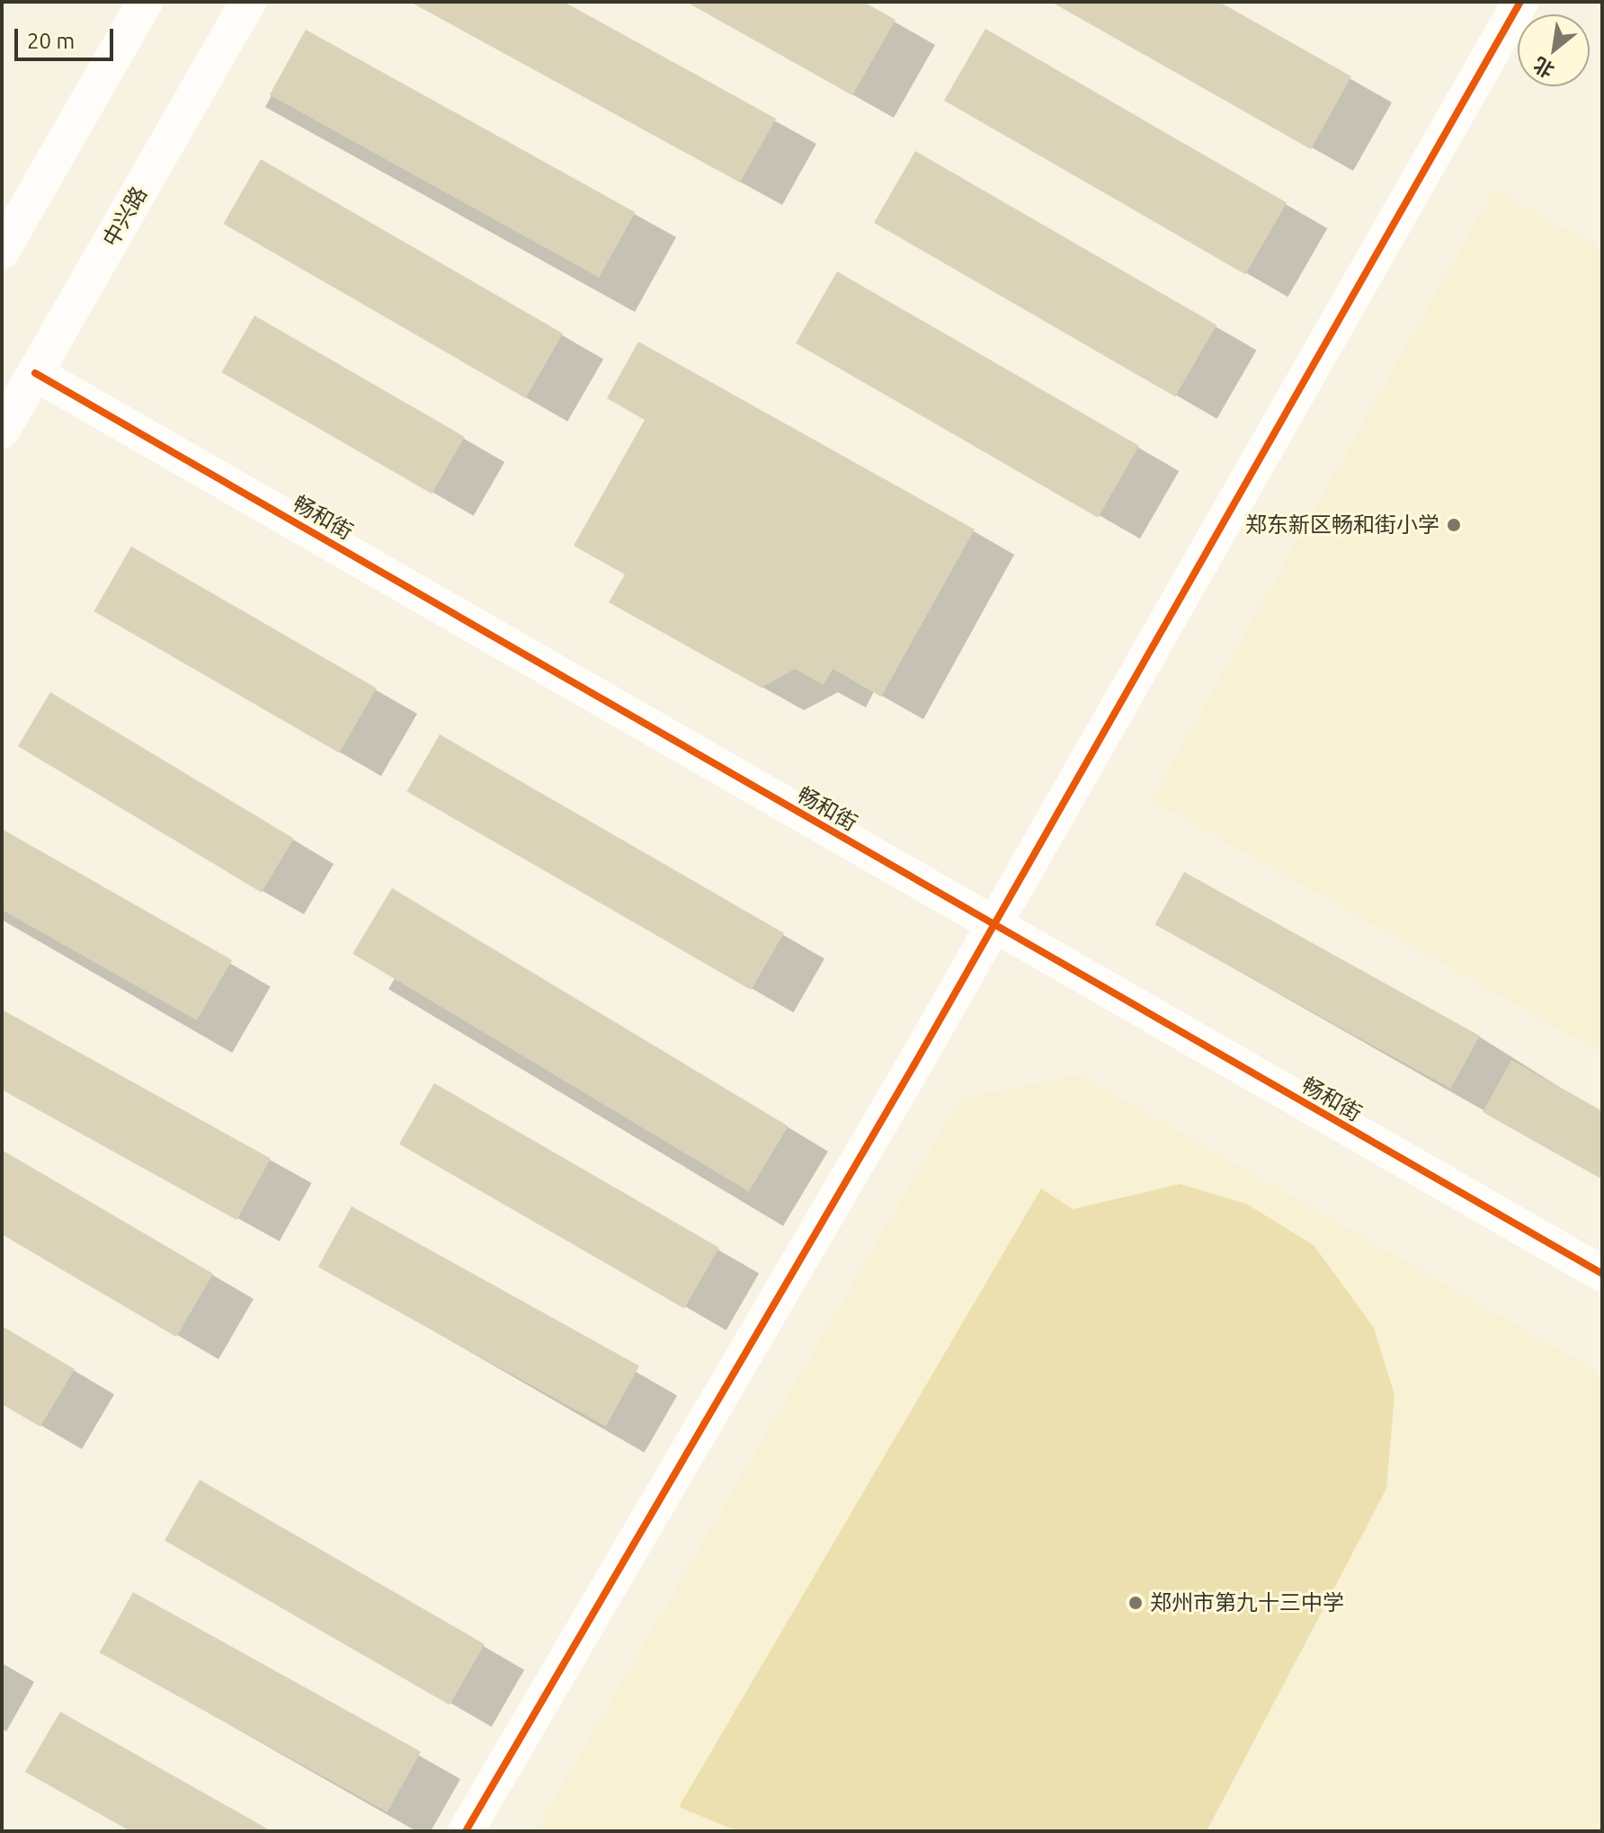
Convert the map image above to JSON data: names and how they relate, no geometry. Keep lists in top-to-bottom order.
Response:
{
  "streets": {
    "street": ["中兴路", "畅和街"]
  },
  "crossings": [
    ["中兴路", "畅和街"]
  ],
  "places": ["郑东新区畅和街小学", "郑州市第九十三中学"],
  "scale_bar": "20 m",
  "north": "bottom left"
}
